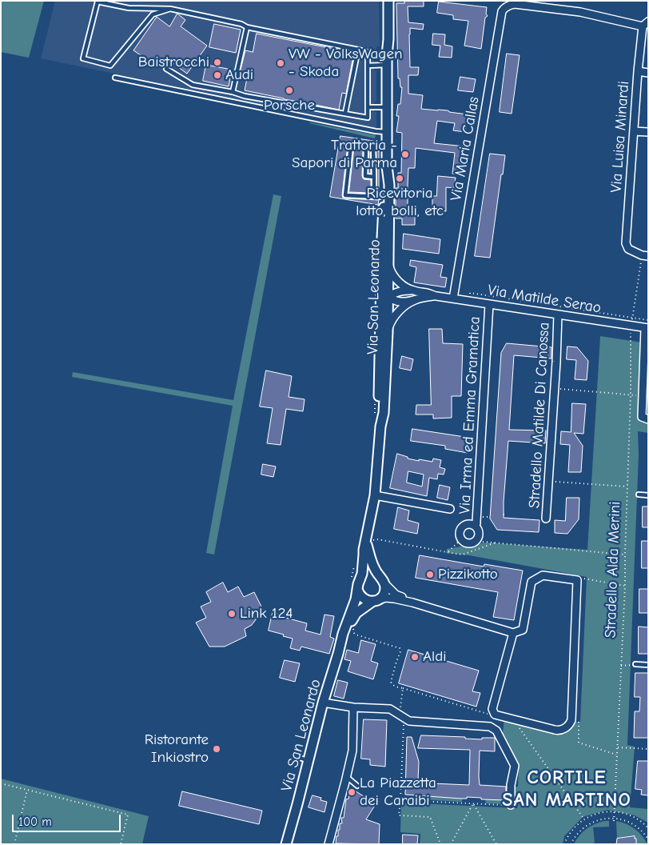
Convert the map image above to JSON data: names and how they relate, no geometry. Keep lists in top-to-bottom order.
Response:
{
  "streets": {
    "main road": ["Via San Leonardo"],
    "street": [
      "Via Luisa Minardi",
      "Via Maria Callas",
      "Via Matilde Serao",
      "Via Irma ed Emma Gramatica",
      "Stradello Matilde Di Canossa"
    ],
    "path": ["Stradello Alda Merini"]
  },
  "crossings": [
    ["Via Luisa Minardi", "Via Maria Callas"],
    ["Via Luisa Minardi", "Stradello Alda Merini"],
    ["Via Maria Callas", "Via Matilde Serao"],
    ["Via San Leonardo", "Via Matilde Serao"],
    ["Via Matilde Serao", "Via Irma ed Emma Gramatica"],
    ["Via Matilde Serao", "Stradello Matilde Di Canossa"],
    ["Via Matilde Serao", "Stradello Alda Merini"]
  ],
  "districts": ["CORTILE SAN MARTINO"],
  "places": [
    "Baistrocchi",
    "VW - VolksWagen - Skoda",
    "Audi",
    "Porsche",
    "Trattoria - Sapori di Parma",
    "Ricevitoria lotto, bolli, etc",
    "Pizzikotto",
    "Link 124",
    "Aldi",
    "Ristorante Inkiostro",
    "La Piazzetta dei Caraibi"
  ],
  "scale_bar": "100 m"
}
